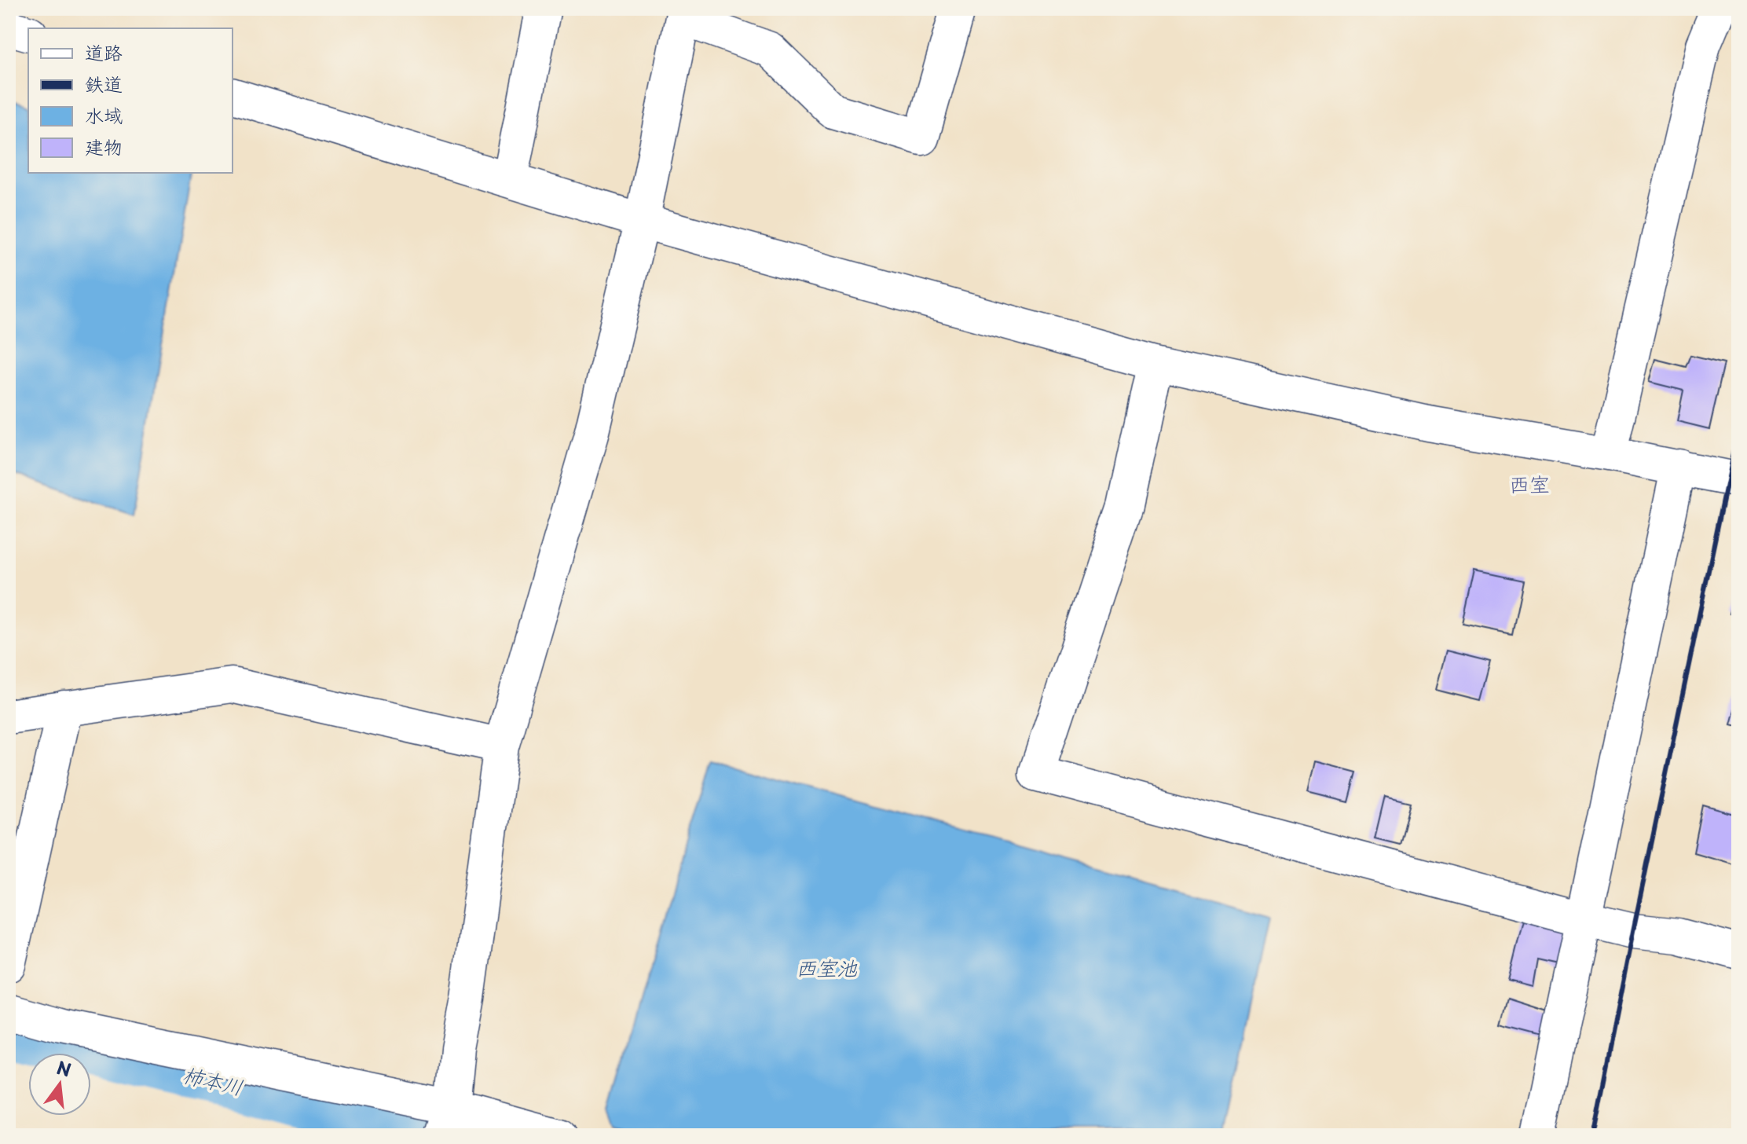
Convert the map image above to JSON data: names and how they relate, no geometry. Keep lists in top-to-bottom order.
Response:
{
  "districts": ["西室"],
  "water": ["西室池", "柿本川"],
  "legend": [
    "道路",
    "鉄道",
    "水域",
    "建物"
  ],
  "north": "top"
}
